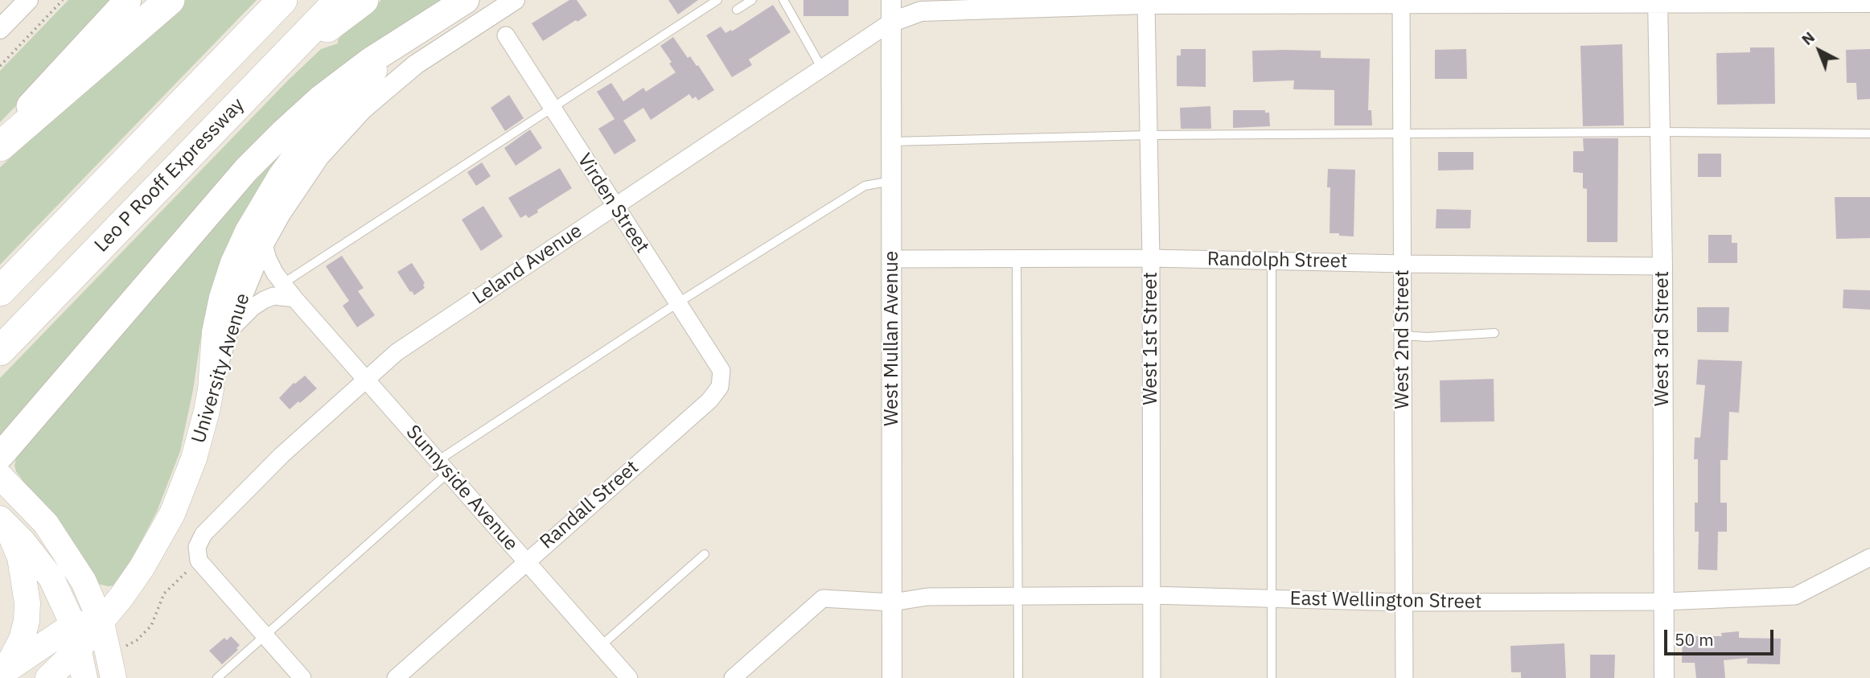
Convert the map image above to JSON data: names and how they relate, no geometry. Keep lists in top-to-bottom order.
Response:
{
  "streets": {
    "highway": ["Leo P Rooff Expressway"],
    "main road": ["University Avenue"],
    "street": [
      "Virden Street",
      "Randolph Street",
      "Leland Avenue",
      "West Mullan Avenue",
      "West 1st Street",
      "West 3rd Street",
      "West 2nd Street",
      "Sunnyside Avenue",
      "Randall Street",
      "East Wellington Street"
    ]
  },
  "crossings": [
    ["Virden Street", "Leland Avenue"],
    ["Virden Street", "Randall Street"],
    ["Randolph Street", "West Mullan Avenue"],
    ["Randolph Street", "West 1st Street"],
    ["Randolph Street", "West 3rd Street"],
    ["Randolph Street", "West 2nd Street"],
    ["Leland Avenue", "West Mullan Avenue"],
    ["Leland Avenue", "Sunnyside Avenue"],
    ["West Mullan Avenue", "East Wellington Street"],
    ["West 1st Street", "East Wellington Street"],
    ["West 3rd Street", "East Wellington Street"],
    ["West 2nd Street", "East Wellington Street"],
    ["University Avenue", "Sunnyside Avenue"],
    ["Sunnyside Avenue", "Randall Street"]
  ],
  "scale_bar": "50 m",
  "north": "top left"
}
